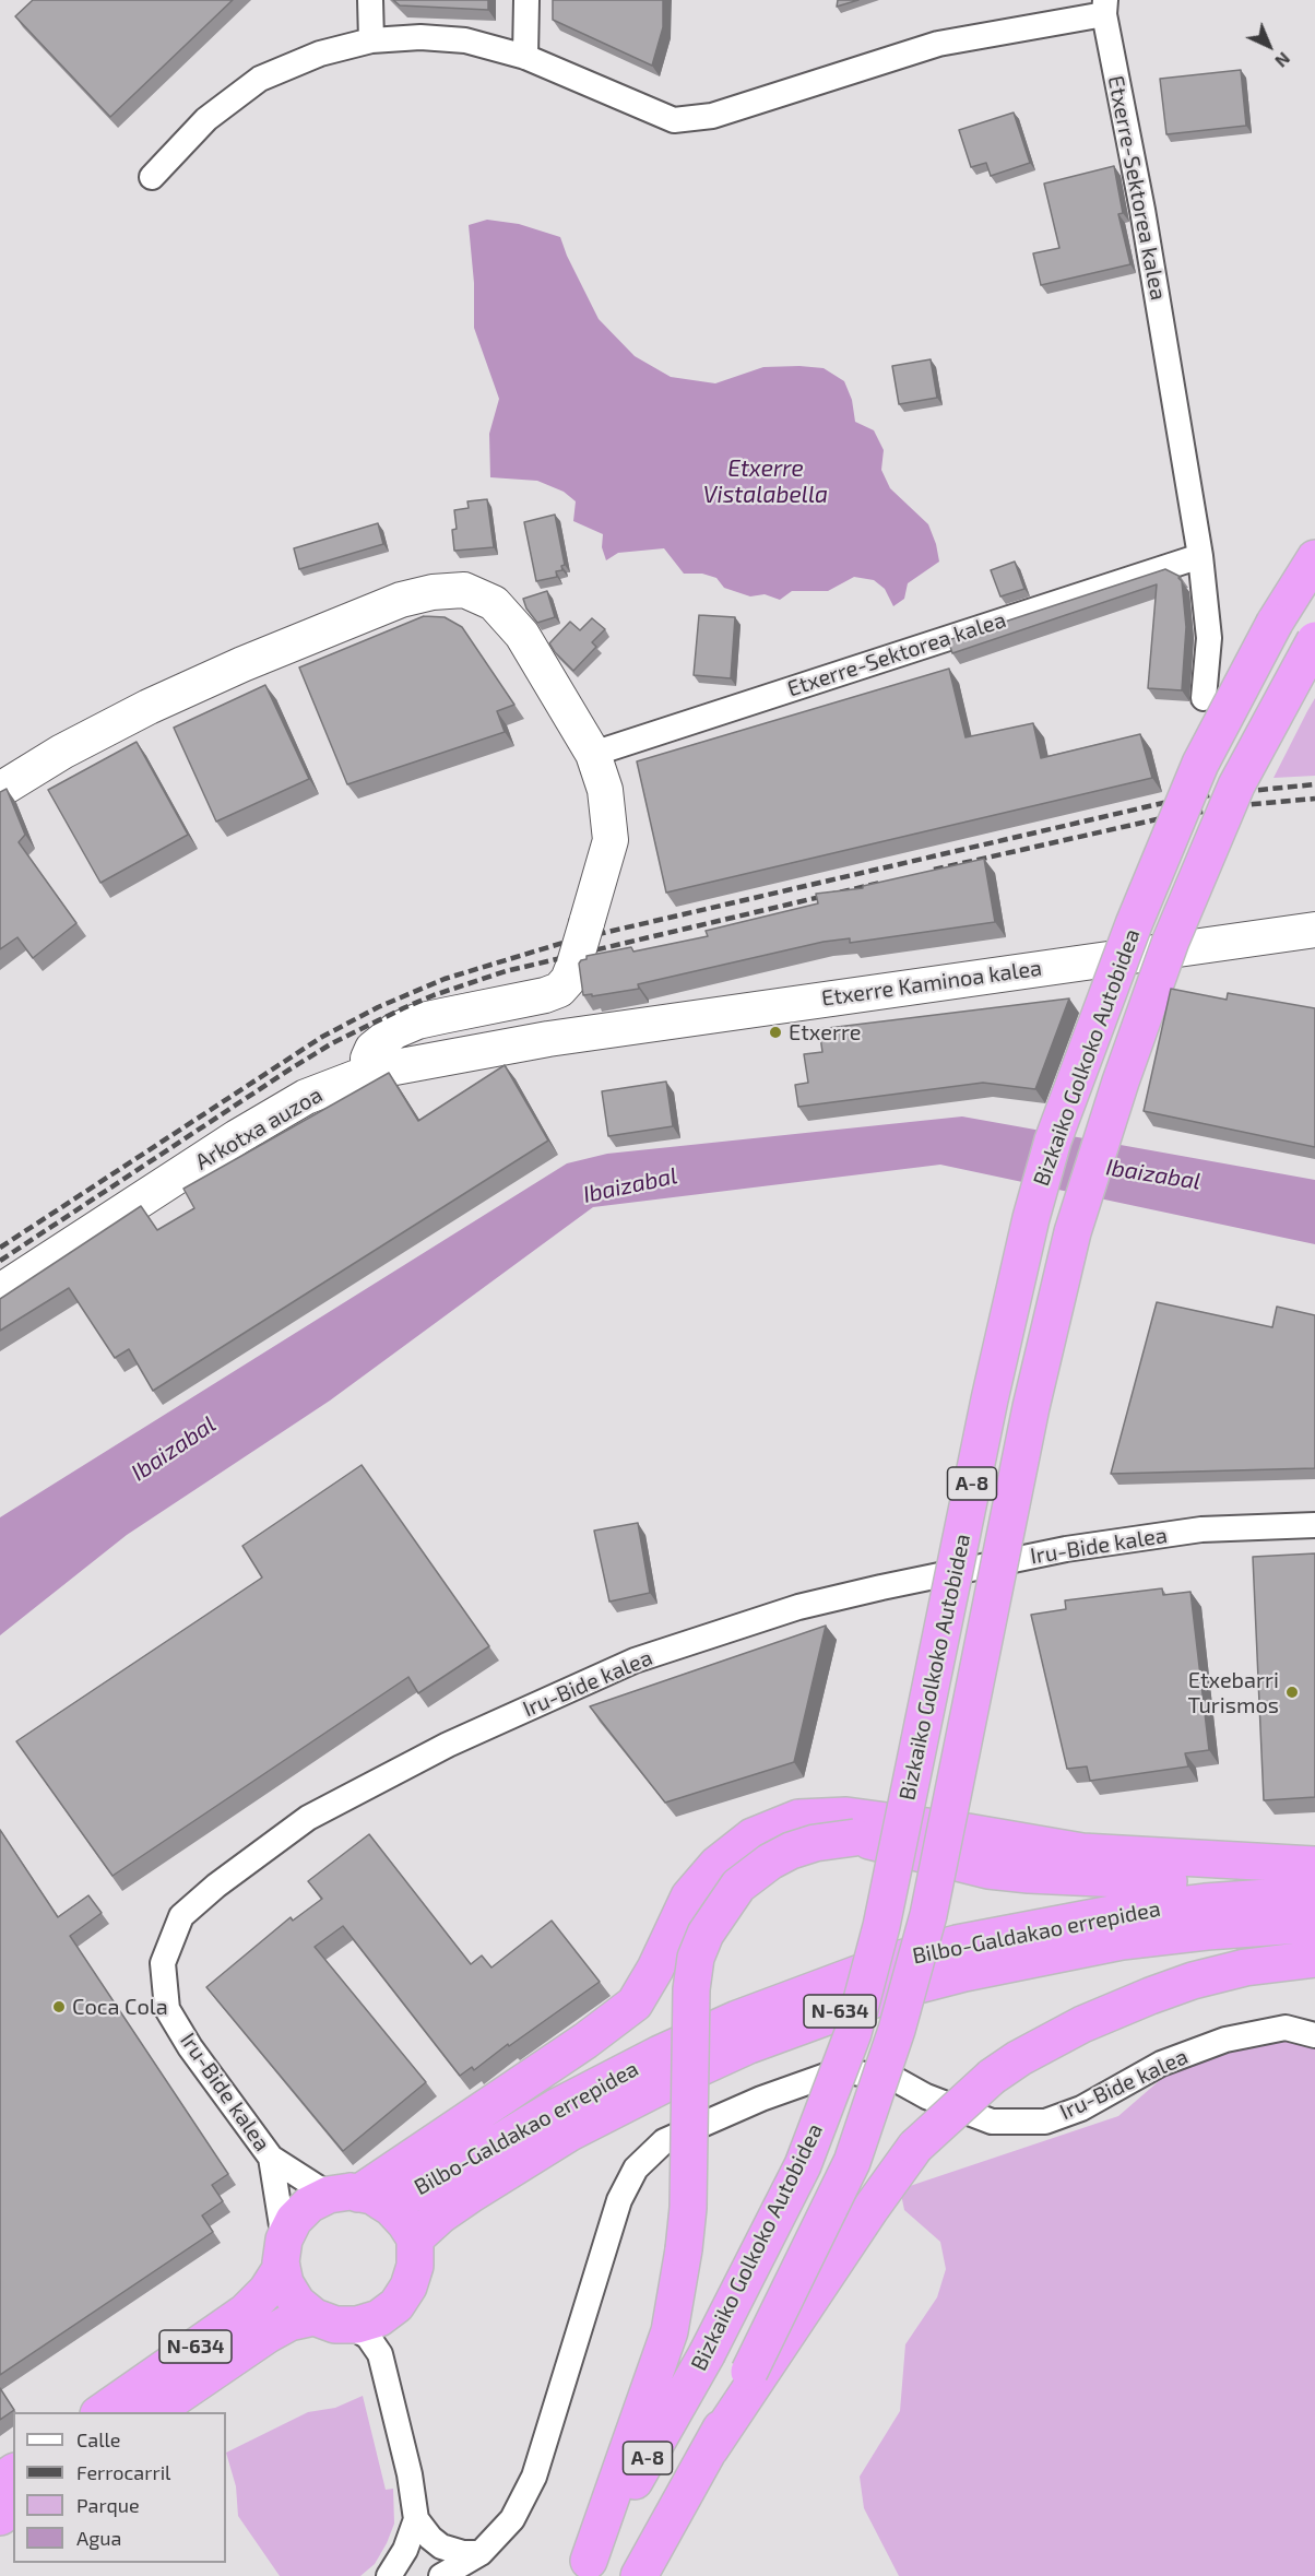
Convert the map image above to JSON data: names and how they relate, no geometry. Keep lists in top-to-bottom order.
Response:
{
  "streets": {
    "highway": [
      "Bizkaiko Golkoko Autobidea",
      "A-8",
      "Bilbo-Galdakao errepidea",
      "N-634"
    ],
    "street": [
      "Etxerre-Sektorea kalea",
      "Etxerre Kaminoa kalea",
      "Arkotxa auzoa",
      "Iru-Bide kalea"
    ]
  },
  "crossings": [
    ["Etxerre Kaminoa kalea", "Arkotxa auzoa"],
    ["Bizkaiko Golkoko Autobidea", "A-8"],
    ["Bilbo-Galdakao errepidea", "N-634"]
  ],
  "water": ["Etxerre Vistalabella", "Ibaizabal"],
  "places": ["Etxerre", "Etxebarri Turismos", "Coca Cola"],
  "legend": [
    "Calle",
    "Ferrocarril",
    "Parque",
    "Agua"
  ],
  "north": "bottom right"
}
